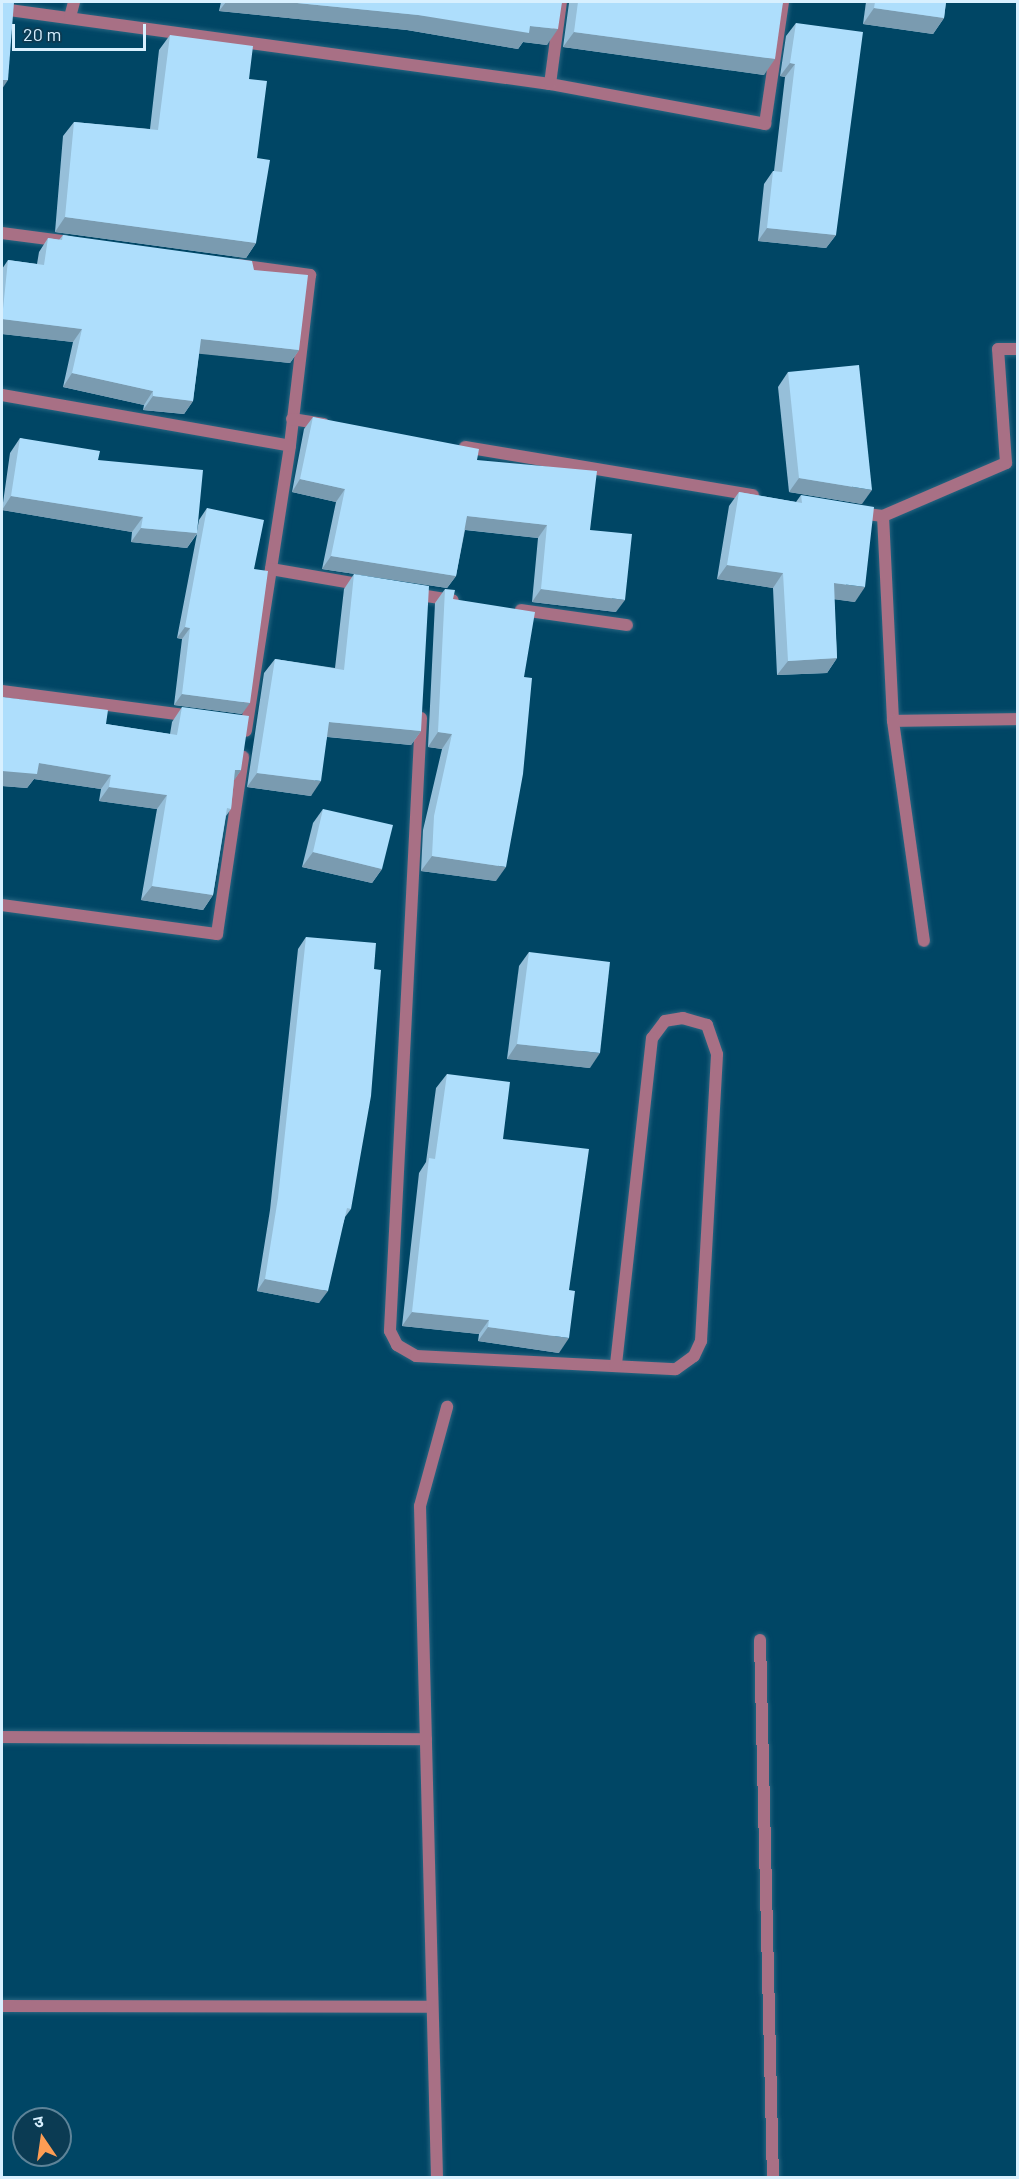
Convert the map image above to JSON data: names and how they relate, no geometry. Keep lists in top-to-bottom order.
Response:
{
  "scale_bar": "20 m",
  "north": "top"
}
